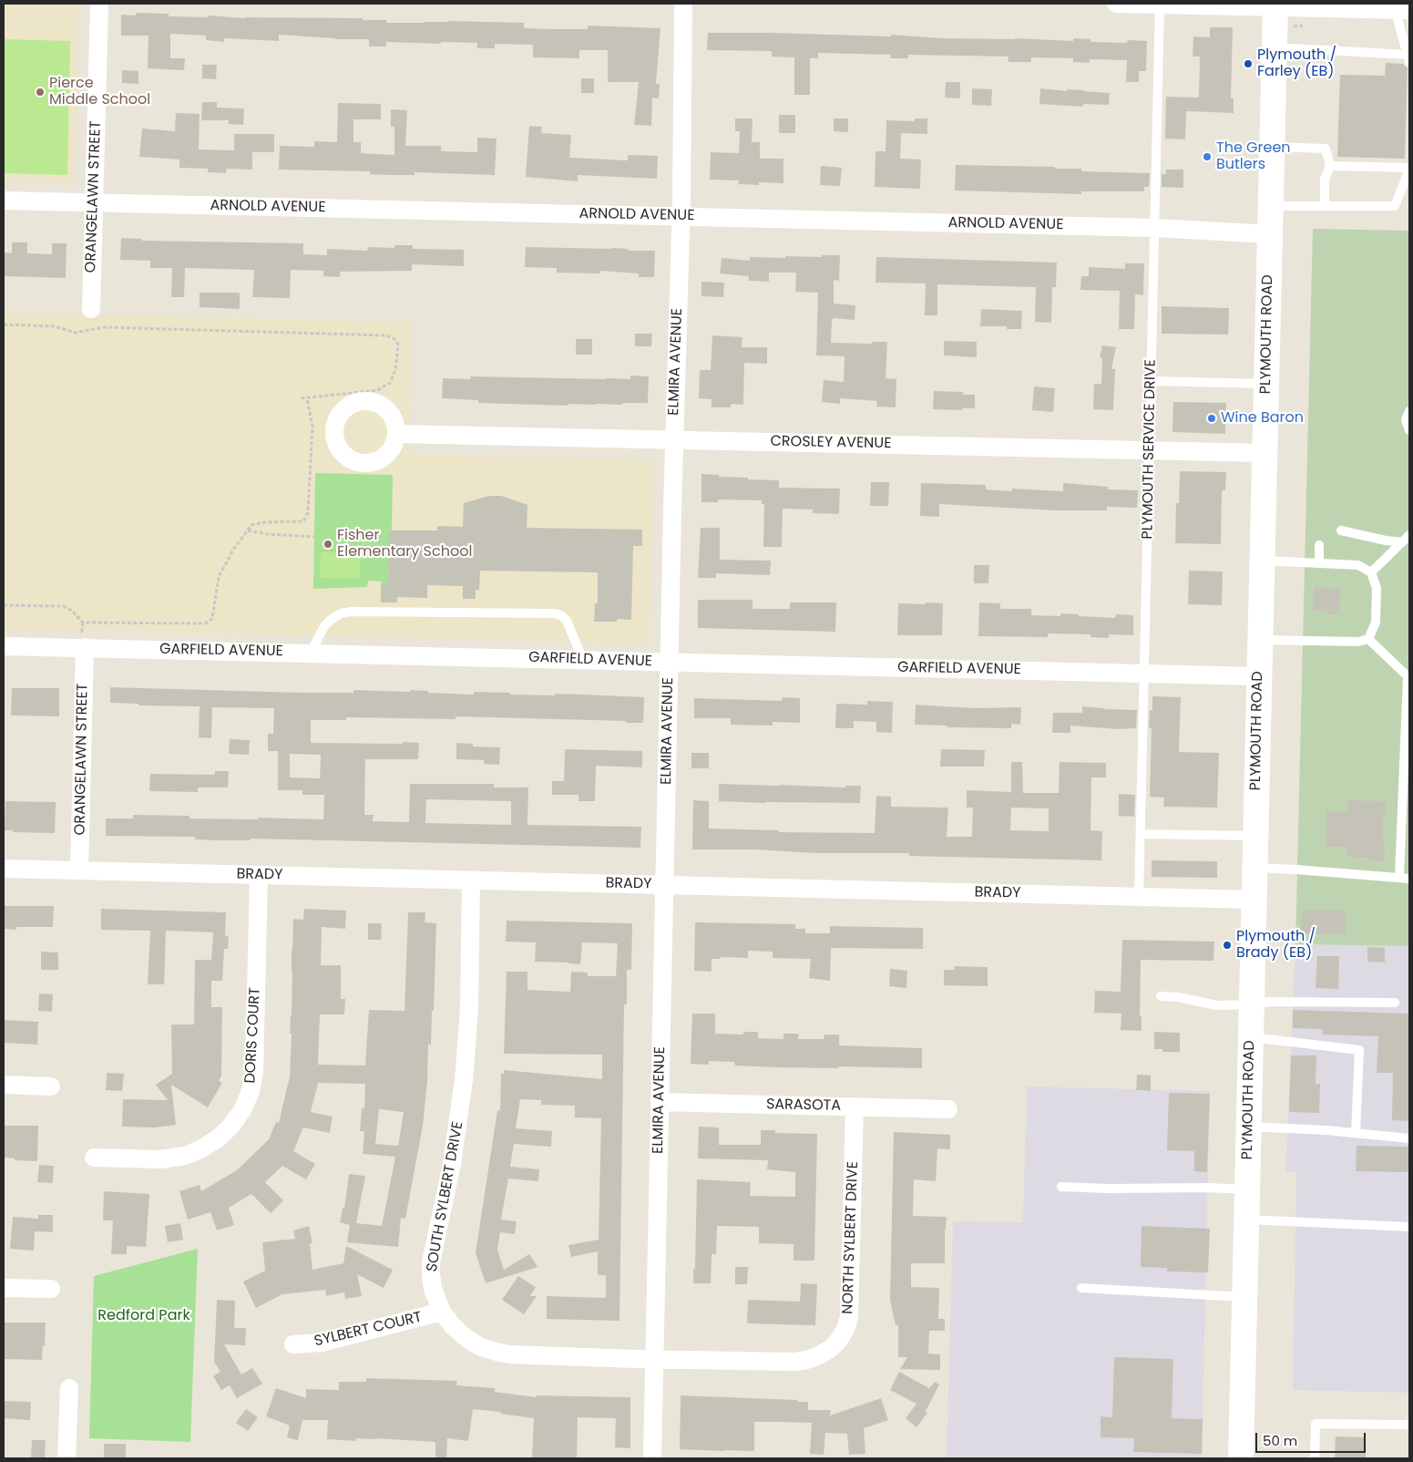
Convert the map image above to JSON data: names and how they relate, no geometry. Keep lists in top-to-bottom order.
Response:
{
  "streets": {
    "main road": ["PLYMOUTH ROAD"],
    "street": [
      "ORANGELAWN STREET",
      "ARNOLD AVENUE",
      "ELMIRA AVENUE",
      "CROSLEY AVENUE",
      "GARFIELD AVENUE",
      "BRADY",
      "DORIS COURT",
      "SARASOTA",
      "SOUTH SYLBERT DRIVE",
      "NORTH SYLBERT DRIVE",
      "SYLBERT COURT"
    ],
    "lane": ["PLYMOUTH SERVICE DRIVE"]
  },
  "crossings": [
    ["ORANGELAWN STREET", "ARNOLD AVENUE"],
    ["ORANGELAWN STREET", "GARFIELD AVENUE"],
    ["ORANGELAWN STREET", "BRADY"],
    ["ARNOLD AVENUE", "PLYMOUTH ROAD"],
    ["ARNOLD AVENUE", "ELMIRA AVENUE"],
    ["ARNOLD AVENUE", "PLYMOUTH SERVICE DRIVE"],
    ["PLYMOUTH ROAD", "CROSLEY AVENUE"],
    ["PLYMOUTH ROAD", "GARFIELD AVENUE"],
    ["PLYMOUTH ROAD", "BRADY"],
    ["ELMIRA AVENUE", "CROSLEY AVENUE"],
    ["ELMIRA AVENUE", "GARFIELD AVENUE"],
    ["ELMIRA AVENUE", "BRADY"],
    ["ELMIRA AVENUE", "SARASOTA"],
    ["ELMIRA AVENUE", "SOUTH SYLBERT DRIVE"],
    ["ELMIRA AVENUE", "NORTH SYLBERT DRIVE"],
    ["CROSLEY AVENUE", "PLYMOUTH SERVICE DRIVE"],
    ["PLYMOUTH SERVICE DRIVE", "GARFIELD AVENUE"],
    ["PLYMOUTH SERVICE DRIVE", "BRADY"],
    ["BRADY", "DORIS COURT"],
    ["BRADY", "SOUTH SYLBERT DRIVE"],
    ["SARASOTA", "NORTH SYLBERT DRIVE"],
    ["SOUTH SYLBERT DRIVE", "NORTH SYLBERT DRIVE"],
    ["SOUTH SYLBERT DRIVE", "SYLBERT COURT"]
  ],
  "parks": ["Redford Park"],
  "places": [
    "Plymouth / Farley (EB)",
    "Pierce Middle School",
    "The Green Butlers",
    "Wine Baron",
    "Fisher Elementary School",
    "Plymouth / Brady (EB)"
  ],
  "scale_bar": "50 m"
}
